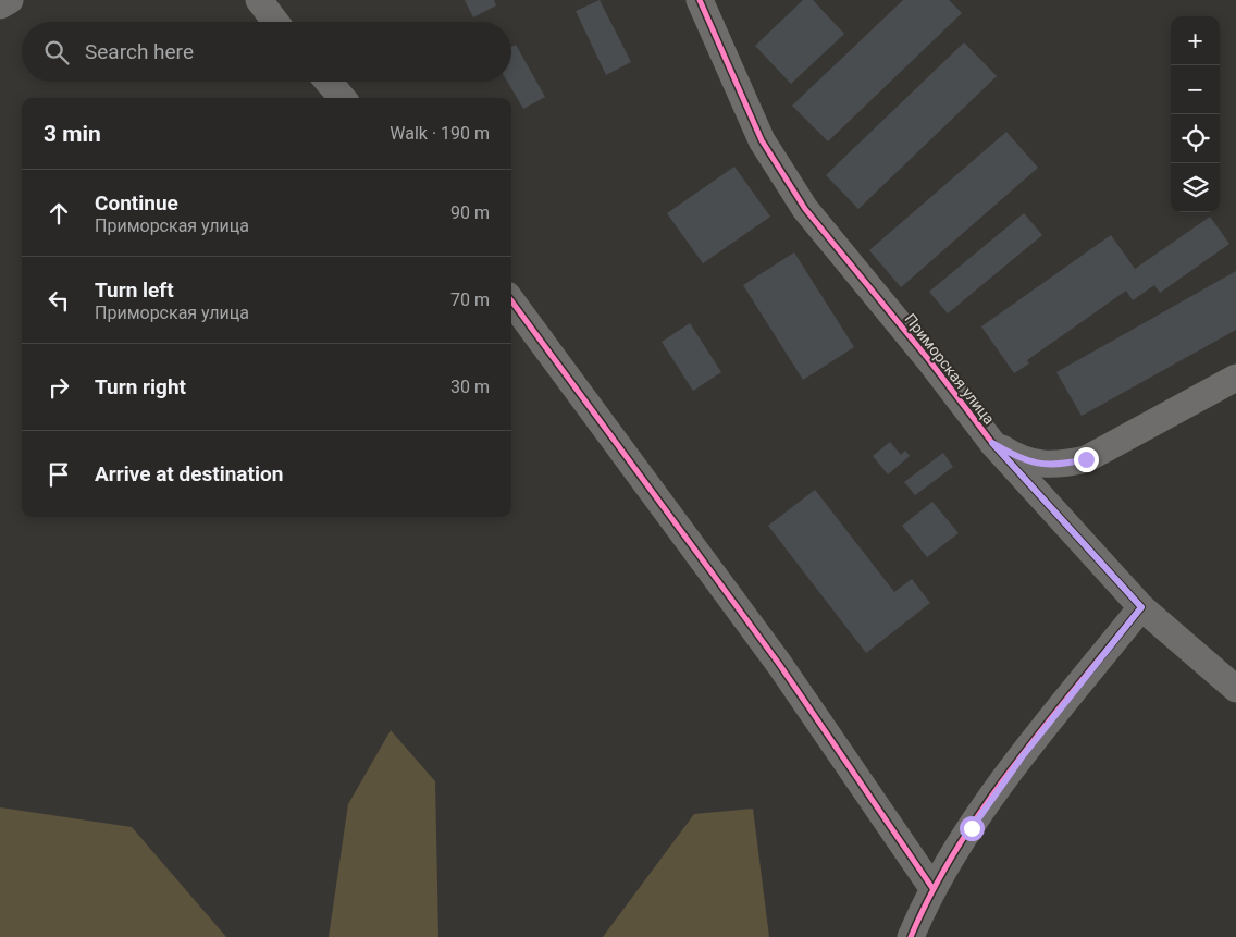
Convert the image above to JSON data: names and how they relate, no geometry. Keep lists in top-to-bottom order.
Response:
{
  "streets": {
    "street": ["Приморская улица"]
  },
  "page": {
    "map_buttons": ["+", "−"],
    "search": "Search here",
    "heading": ["3 min", "Walk · 190 m"],
    "list": [
      ["Continue", "Приморская улица", "90 m"],
      ["Turn left", "Приморская улица", "70 m"],
      ["Turn right", "30 m"],
      "Arrive at destination"
    ]
  }
}
